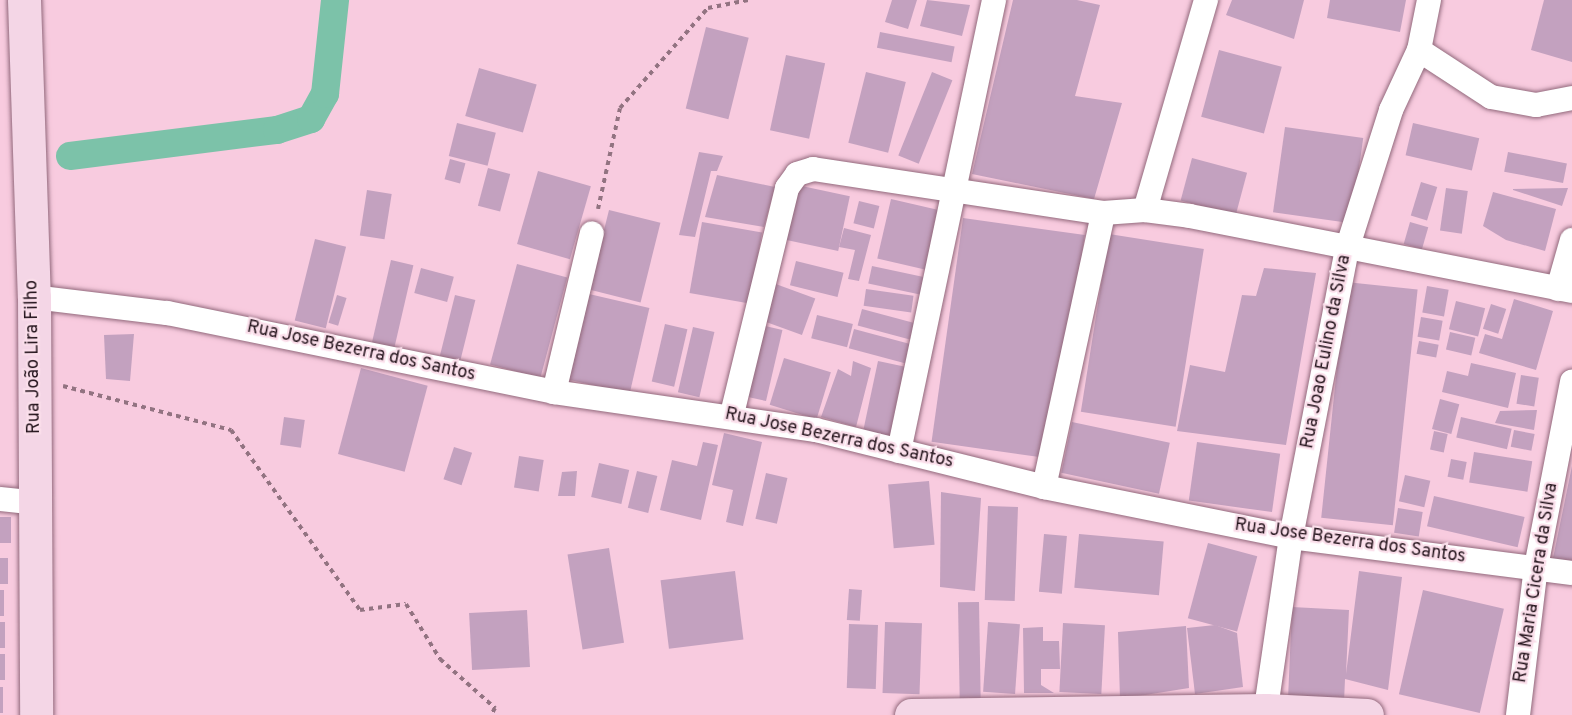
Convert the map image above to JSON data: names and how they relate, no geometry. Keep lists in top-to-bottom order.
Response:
{
  "streets": {
    "main road": ["Rua João Lira Filho"],
    "street": ["Rua Jose Bezerra dos Santos", "Rua Joao Eulino da Silva", "Rua Maria Cicera da Silva"]
  },
  "crossings": [
    ["Rua Jose Bezerra dos Santos", "Rua Joao Eulino da Silva"],
    ["Rua Jose Bezerra dos Santos", "Rua João Lira Filho"],
    ["Rua Jose Bezerra dos Santos", "Rua Maria Cicera da Silva"]
  ]
}
